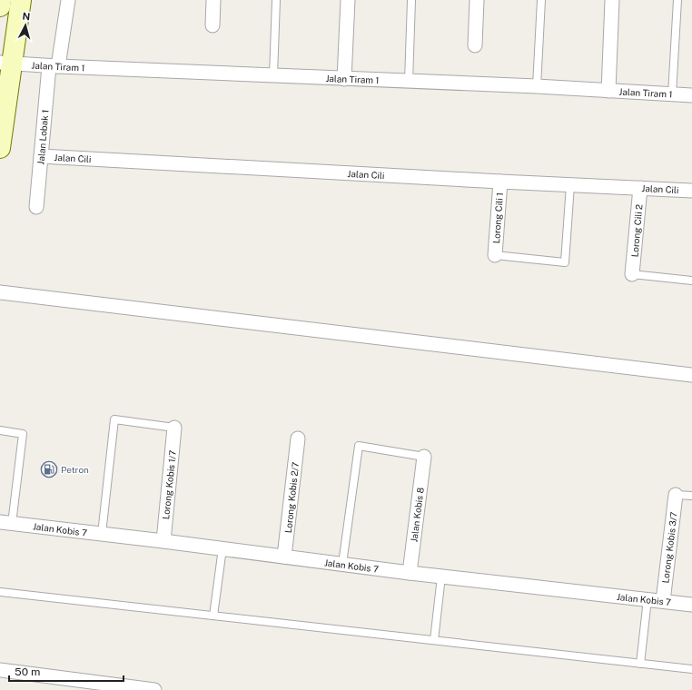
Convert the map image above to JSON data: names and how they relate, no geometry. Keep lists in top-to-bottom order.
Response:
{
  "streets": {
    "street": [
      "Jalan Tiram 1",
      "Jalan Lobak 1",
      "Jalan Cili",
      "Lorong Cili 1",
      "Lorong Cili 2",
      "Lorong Kobis 1/7",
      "Lorong Kobis 2/7",
      "Jalan Kobis 8",
      "Jalan Kobis 7",
      "Lorong Kobis 3/7"
    ]
  },
  "crossings": [
    ["Jalan Tiram 1", "Jalan Lobak 1"],
    ["Jalan Lobak 1", "Jalan Cili"],
    ["Jalan Cili", "Lorong Cili 1"],
    ["Jalan Cili", "Lorong Cili 2"],
    ["Lorong Kobis 1/7", "Jalan Kobis 7"],
    ["Lorong Kobis 2/7", "Jalan Kobis 7"],
    ["Jalan Kobis 8", "Jalan Kobis 7"],
    ["Jalan Kobis 7", "Lorong Kobis 3/7"]
  ],
  "places": {
    "fuel station": ["Petron"]
  },
  "scale_bar": "50 m",
  "north": "top"
}
